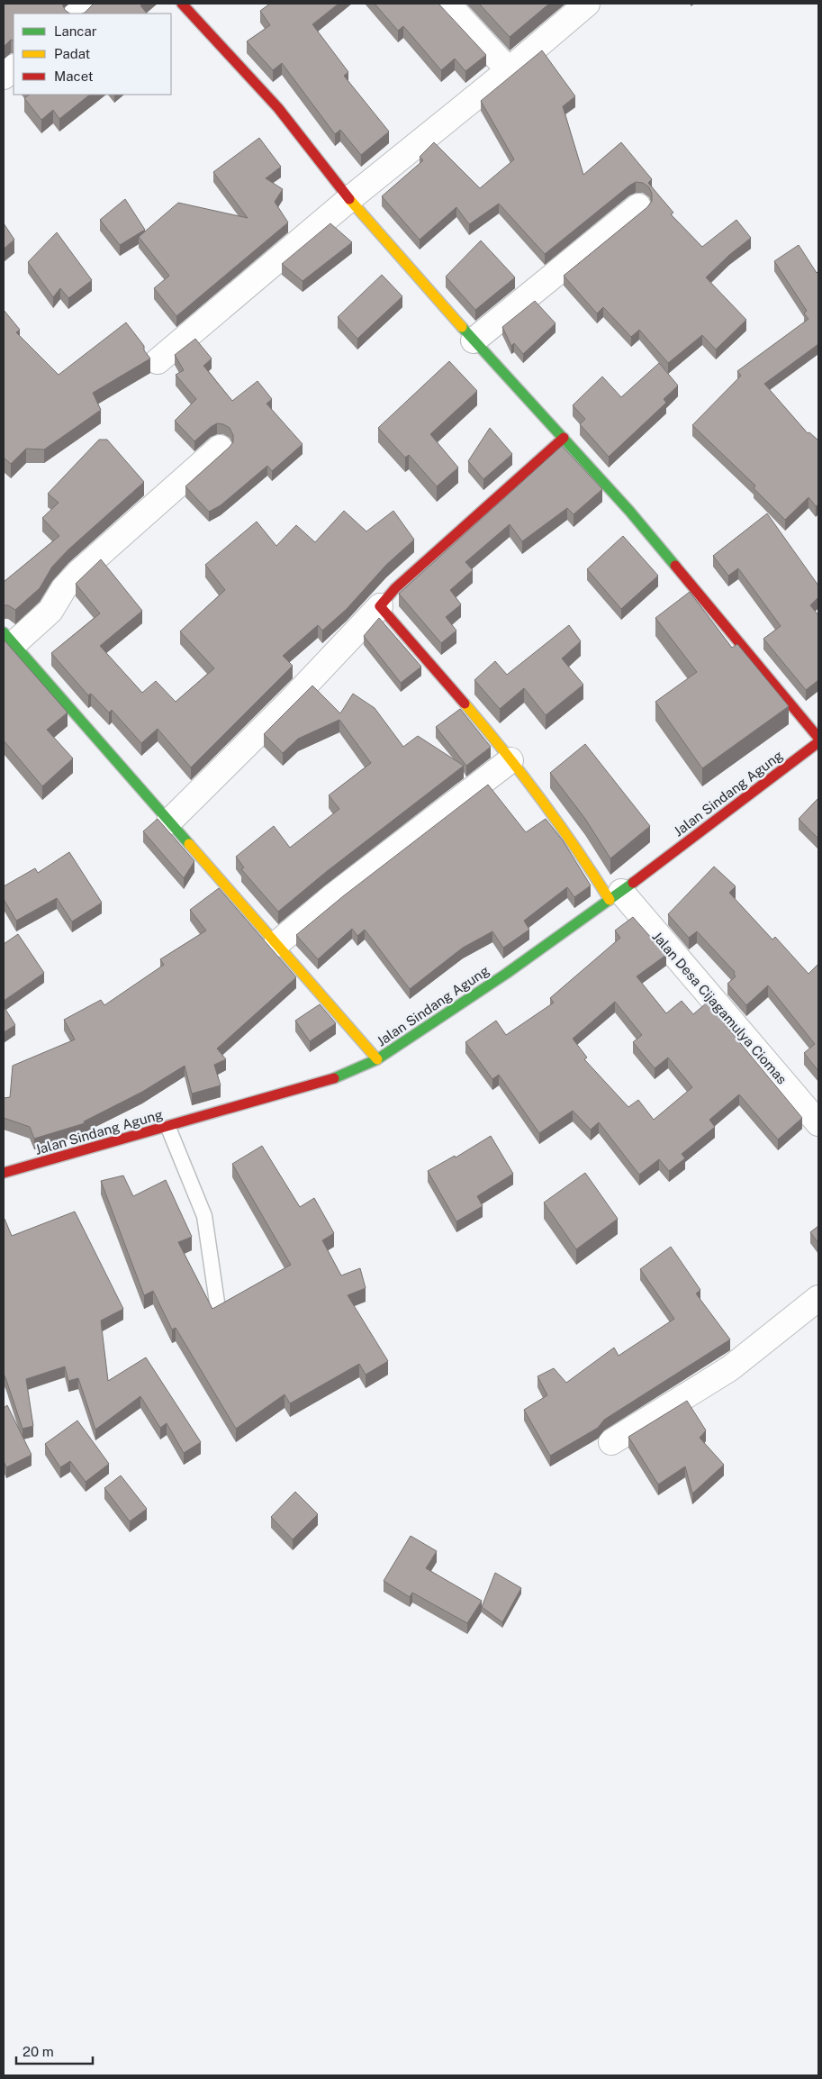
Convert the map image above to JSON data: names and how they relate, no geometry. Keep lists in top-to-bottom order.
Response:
{
  "streets": {
    "street": ["Jalan Sindang Agung", "Jalan Desa Cijagamulya Ciomas"]
  },
  "crossings": [
    ["Jalan Sindang Agung", "Jalan Desa Cijagamulya Ciomas"]
  ],
  "legend": ["Lancar", "Padat", "Macet"],
  "scale_bar": "20 m"
}
